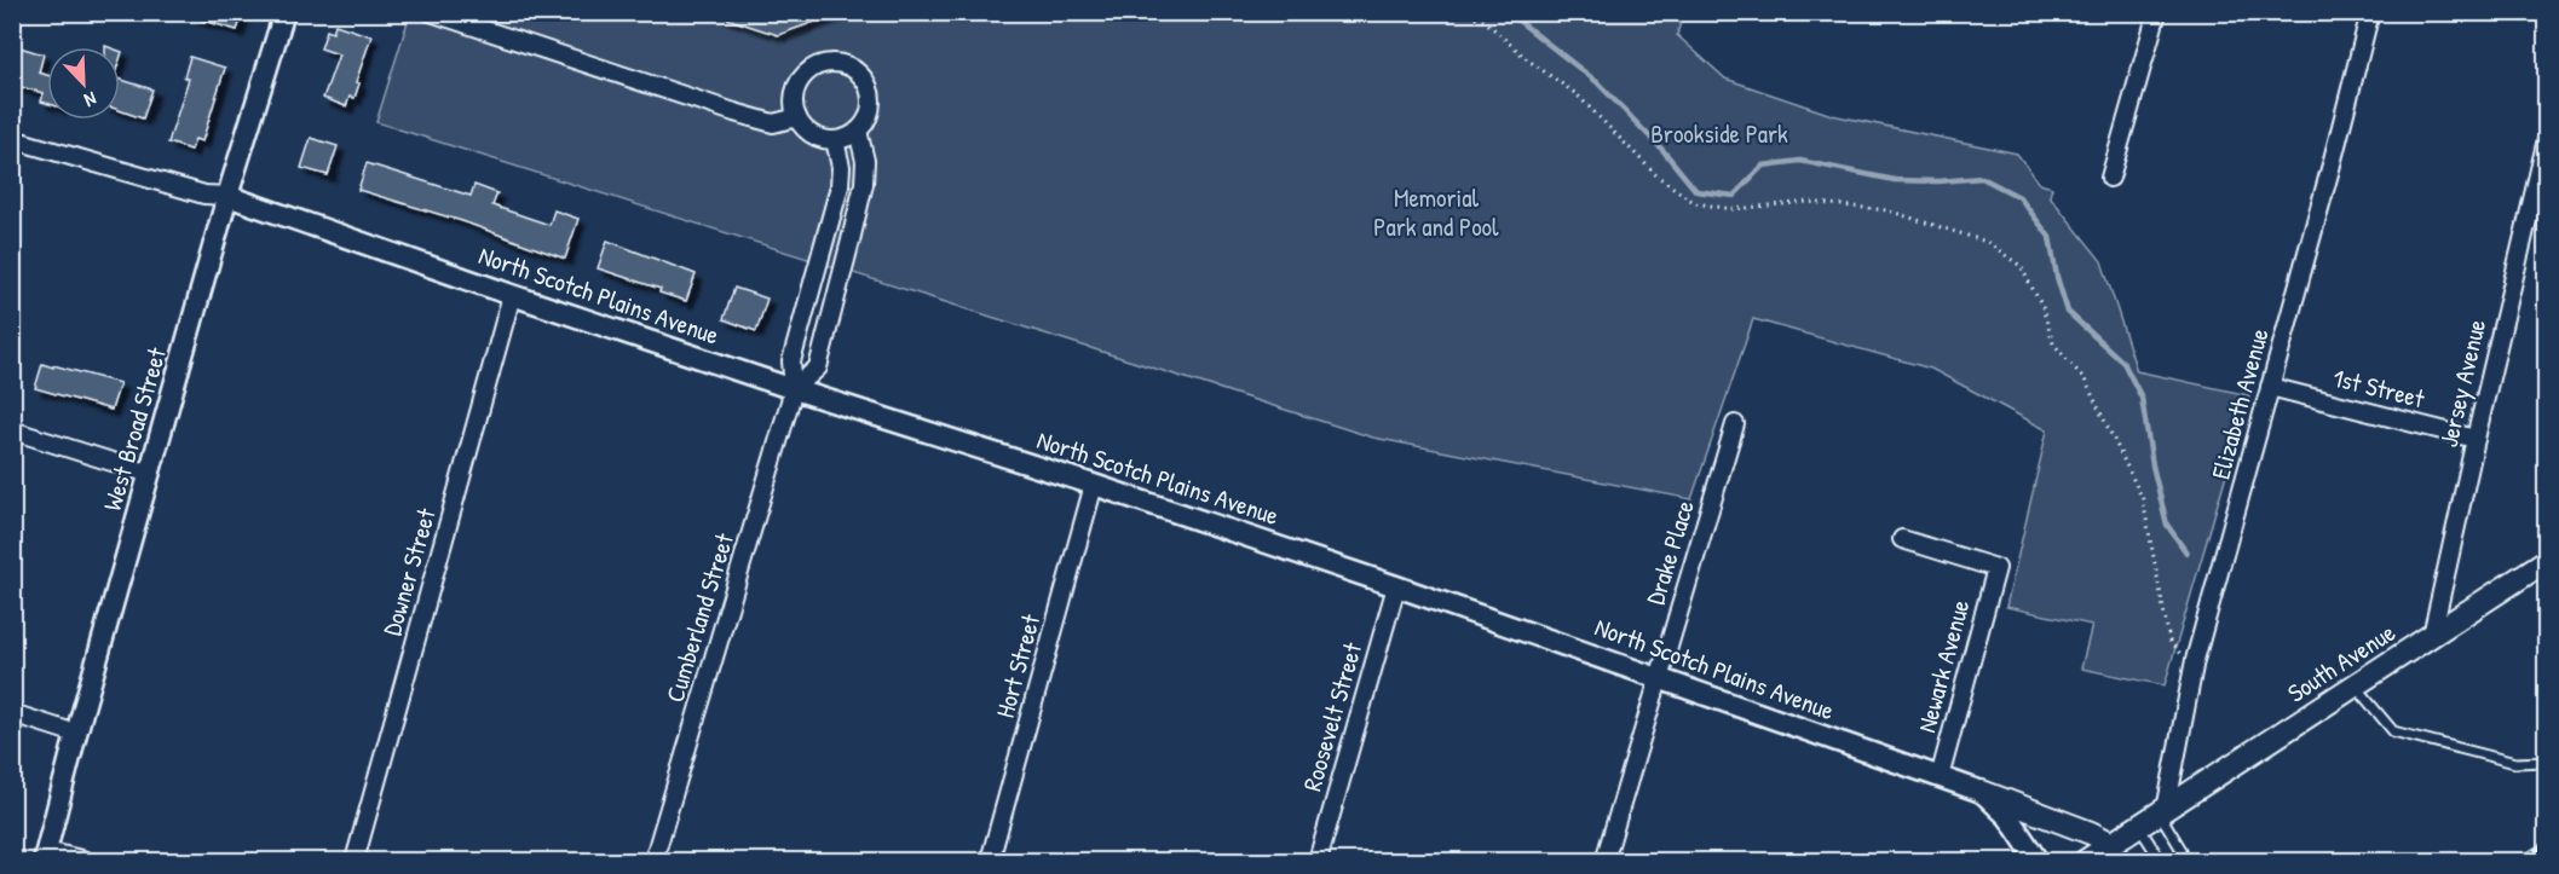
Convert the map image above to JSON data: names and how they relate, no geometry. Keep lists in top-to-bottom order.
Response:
{
  "streets": {
    "main road": ["South Avenue"],
    "street": [
      "North Scotch Plains Avenue",
      "Jersey Avenue",
      "1st Street",
      "Elizabeth Avenue",
      "West Broad Street",
      "Drake Place",
      "Downer Street",
      "Cumberland Street",
      "Hort Street",
      "Newark Avenue",
      "Roosevelt Street"
    ]
  },
  "crossings": [
    ["North Scotch Plains Avenue", "West Broad Street"],
    ["North Scotch Plains Avenue", "Drake Place"],
    ["North Scotch Plains Avenue", "Downer Street"],
    ["North Scotch Plains Avenue", "Cumberland Street"],
    ["North Scotch Plains Avenue", "Hort Street"],
    ["North Scotch Plains Avenue", "Newark Avenue"],
    ["North Scotch Plains Avenue", "Roosevelt Street"],
    ["Jersey Avenue", "1st Street"],
    ["Jersey Avenue", "South Avenue"],
    ["1st Street", "Elizabeth Avenue"],
    ["Elizabeth Avenue", "South Avenue"]
  ],
  "parks": ["Brookside Park", "Memorial Park and Pool"],
  "north": "bottom right"
}
